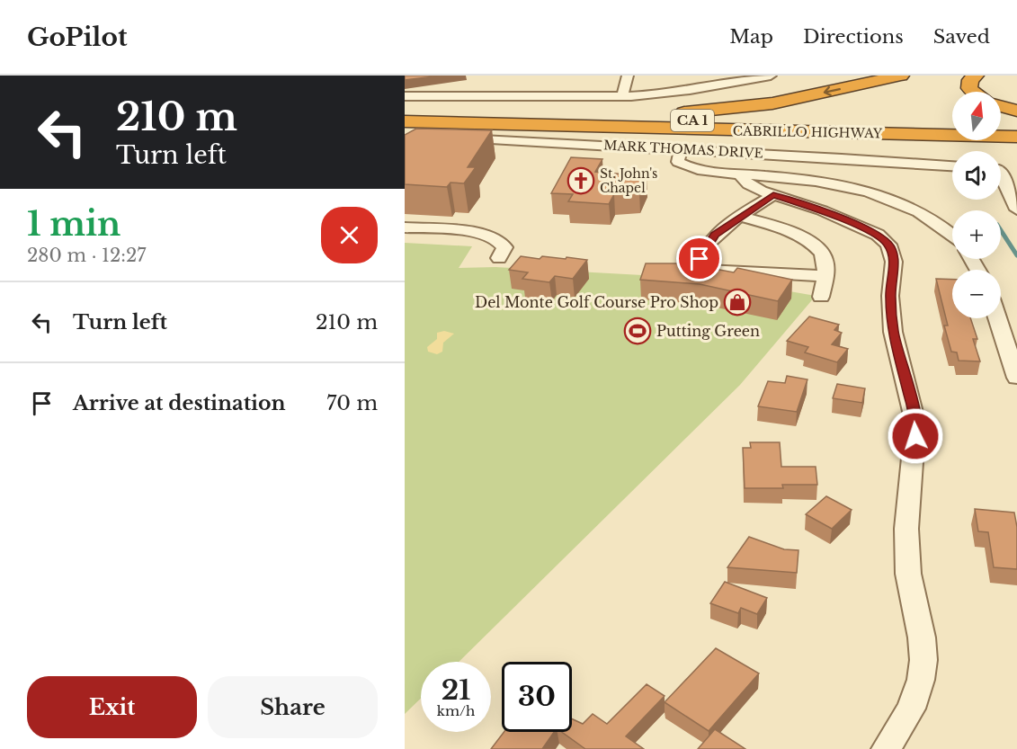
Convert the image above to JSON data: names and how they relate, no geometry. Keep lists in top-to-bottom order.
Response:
{
  "streets": {
    "highway": ["CA 1", "CABRILLO HIGHWAY"],
    "street": ["MARK THOMAS DRIVE"]
  },
  "places": {
    "church": ["St. John's Chapel"],
    "shop": ["Del Monte Golf Course Pro Shop"],
    "sports": ["Putting Green"]
  },
  "north": "top",
  "page": {
    "header": "GoPilot",
    "nav": ["Map", "Directions", "Saved"],
    "turn": ["210 m", "Turn left"],
    "map_buttons": ["+", "−"],
    "heading": ["1 min", "280 m · 12:27"],
    "list": [
      {
        "name": "Turn left",
        "value": "210 m"
      },
      {
        "name": "Arrive at destination",
        "value": "70 m"
      }
    ],
    "speed": "21 km/h",
    "limit": "30",
    "buttons": ["Exit", "Share"]
  }
}
